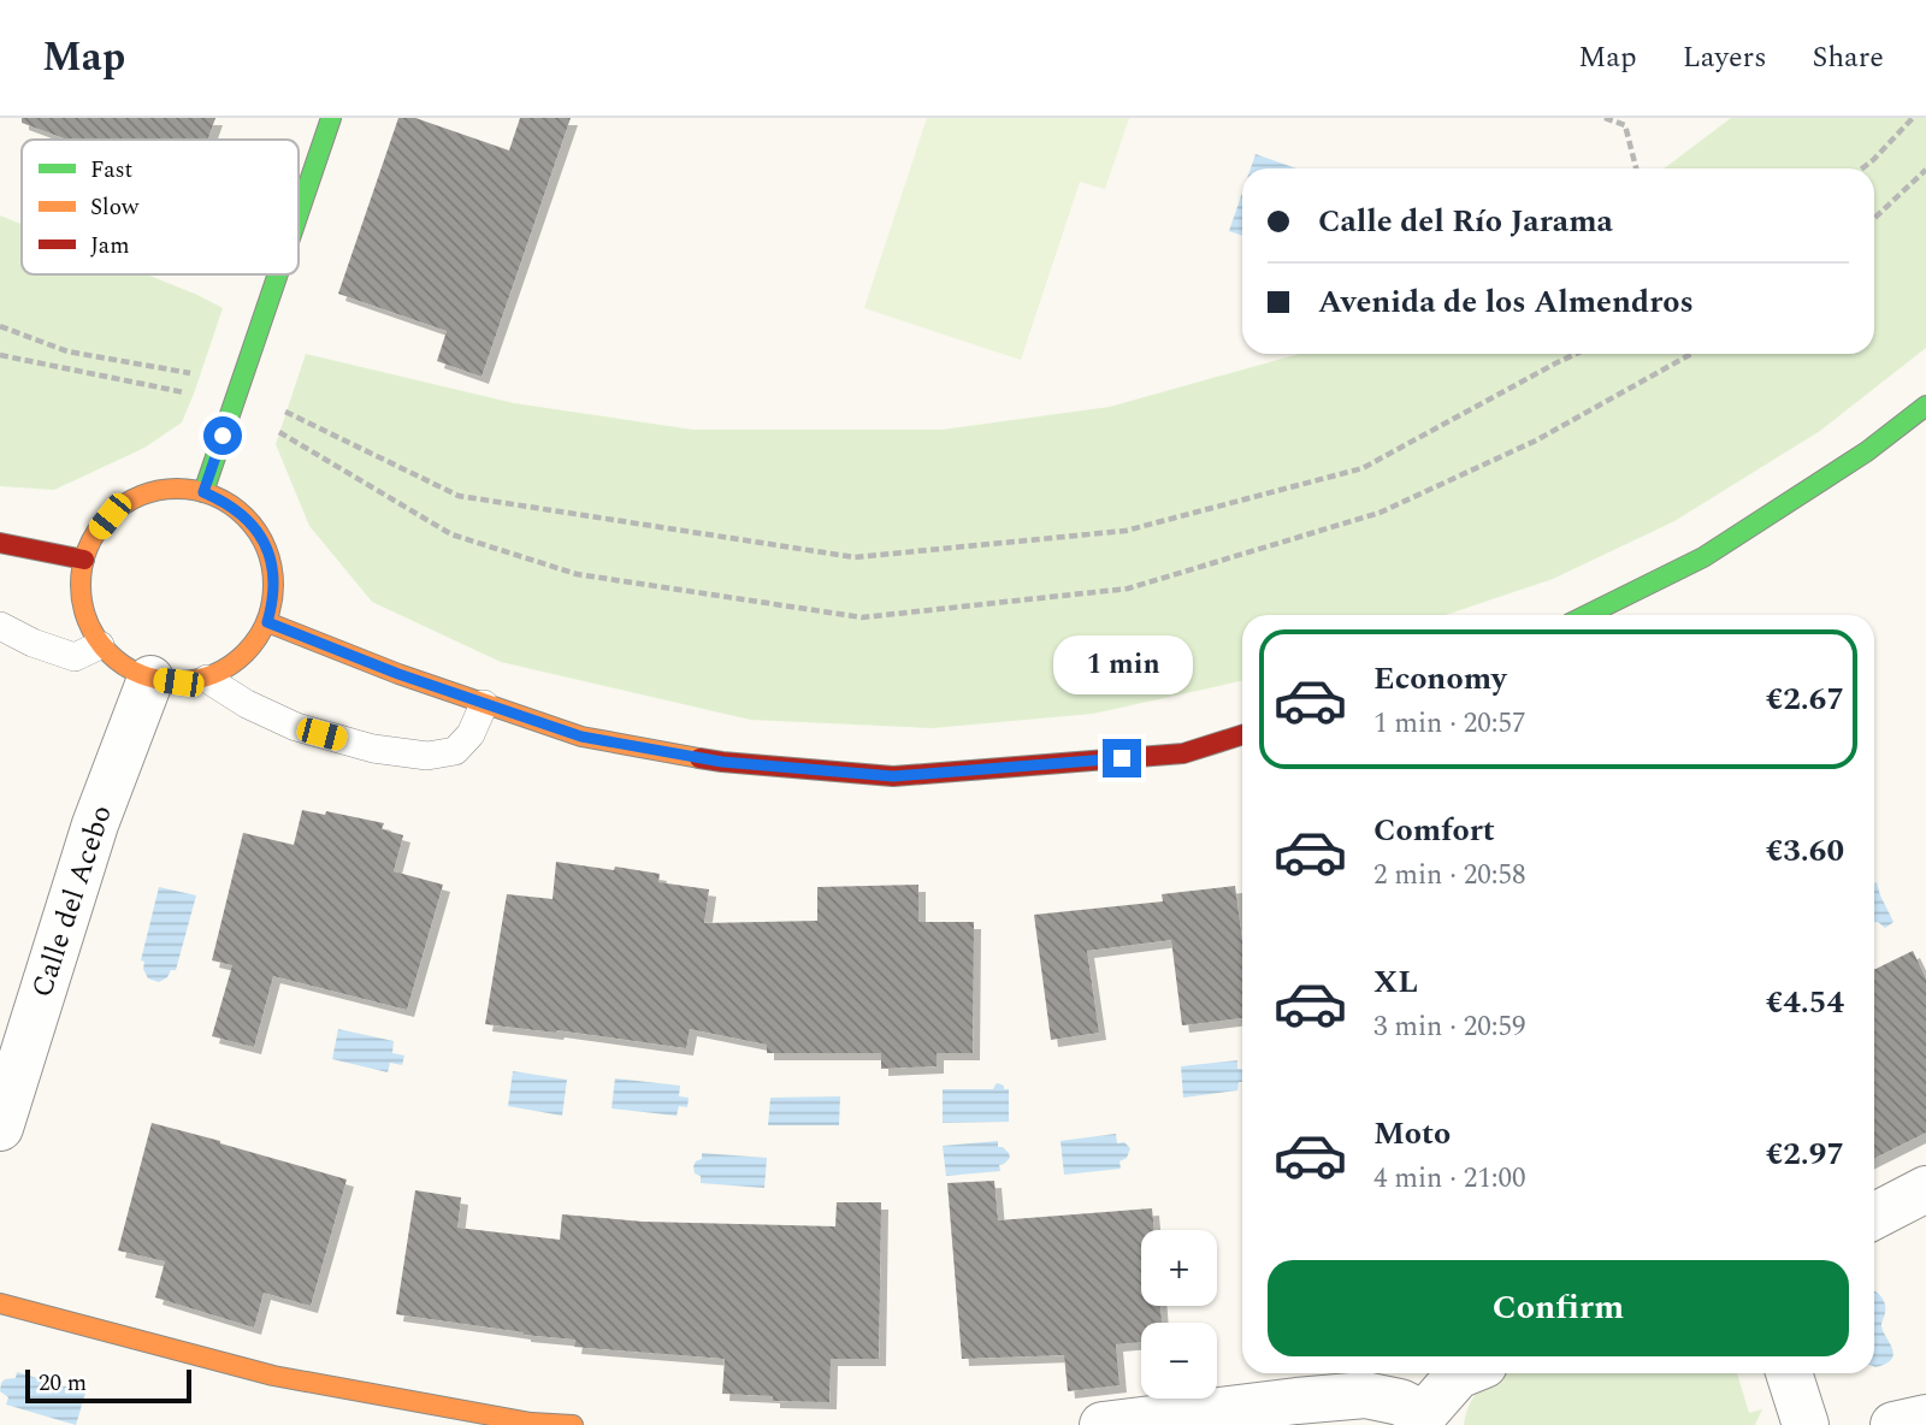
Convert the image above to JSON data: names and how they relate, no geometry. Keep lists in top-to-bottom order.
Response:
{
  "streets": {
    "street": ["Calle del Acebo"]
  },
  "legend": ["Fast", "Slow", "Jam"],
  "scale_bar": "20 m",
  "page": {
    "header": "Map",
    "nav": ["Map", "Layers", "Share"],
    "banner": ["Calle del Río Jarama", "Avenida de los Almendros"],
    "list": [
      {
        "name": "Economy",
        "note": "1 min · 20:57",
        "value": "€2.67"
      },
      {
        "name": "Comfort",
        "note": "2 min · 20:58",
        "value": "€3.60"
      },
      {
        "name": "XL",
        "note": "3 min · 20:59",
        "value": "€4.54"
      },
      {
        "name": "Moto",
        "note": "4 min · 21:00",
        "value": "€2.97"
      }
    ],
    "bubble": "1 min",
    "map_buttons": ["+", "−"],
    "buttons": "Confirm",
    "scale": "20 m"
  }
}
